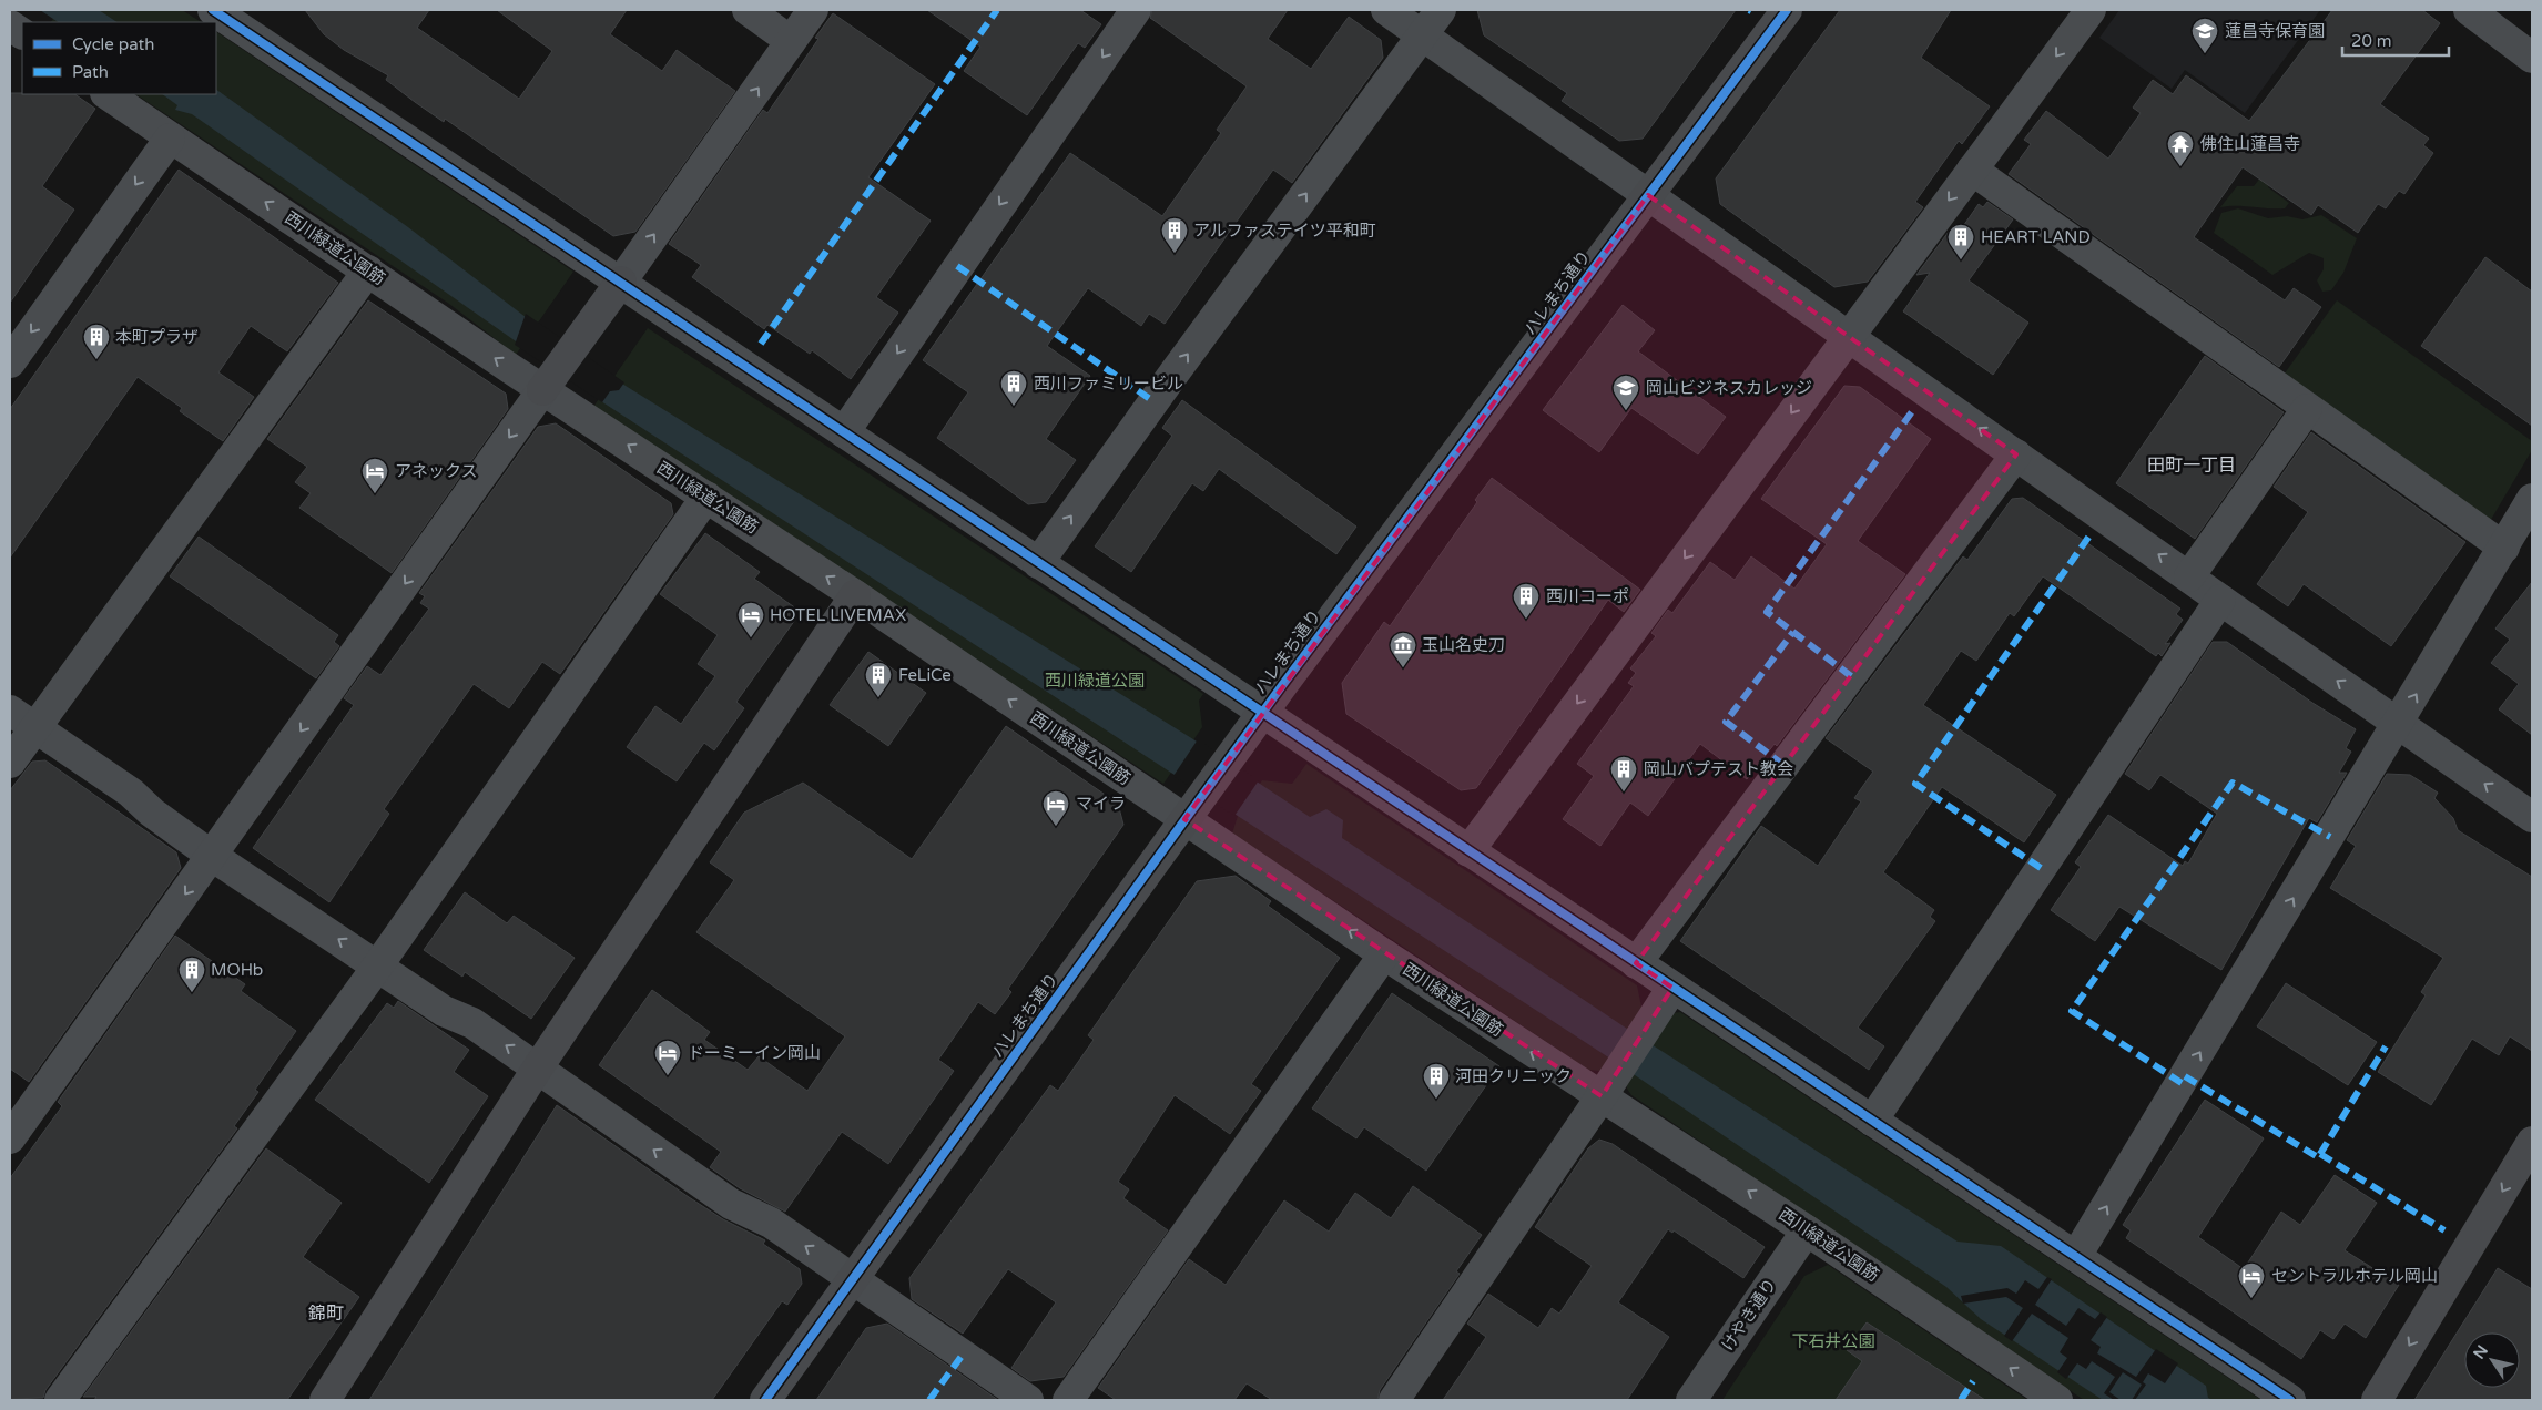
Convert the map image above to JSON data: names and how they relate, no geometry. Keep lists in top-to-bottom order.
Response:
{
  "streets": {
    "street": ["西川緑道公園筋", "ハレまち通り", "けやき通り"]
  },
  "crossings": [
    ["西川緑道公園筋", "ハレまち通り"],
    ["西川緑道公園筋", "けやき通り"]
  ],
  "districts": ["田町一丁目", "錦町"],
  "parks": ["西川緑道公園", "下石井公園"],
  "places": {
    "school or university": ["蓮昌寺保育園", "岡山ビジネスカレッジ"],
    "temple": ["佛住山蓮昌寺"],
    "building": [
      "アルファステイツ平和町",
      "HEART LAND",
      "本町プラザ",
      "西川ファミリービル",
      "西川コーポ",
      "FeLiCe",
      "岡山バプテスト教会",
      "MOHb",
      "河田クリニック"
    ],
    "hotel": [
      "アネックス",
      "HOTEL LIVEMAX",
      "マイラ",
      "ドーミーイン岡山",
      "セントラルホテル岡山"
    ],
    "museum": ["玉山名史刀"]
  },
  "legend": ["Cycle path", "Path"],
  "scale_bar": "20 m",
  "north": "top left"
}
